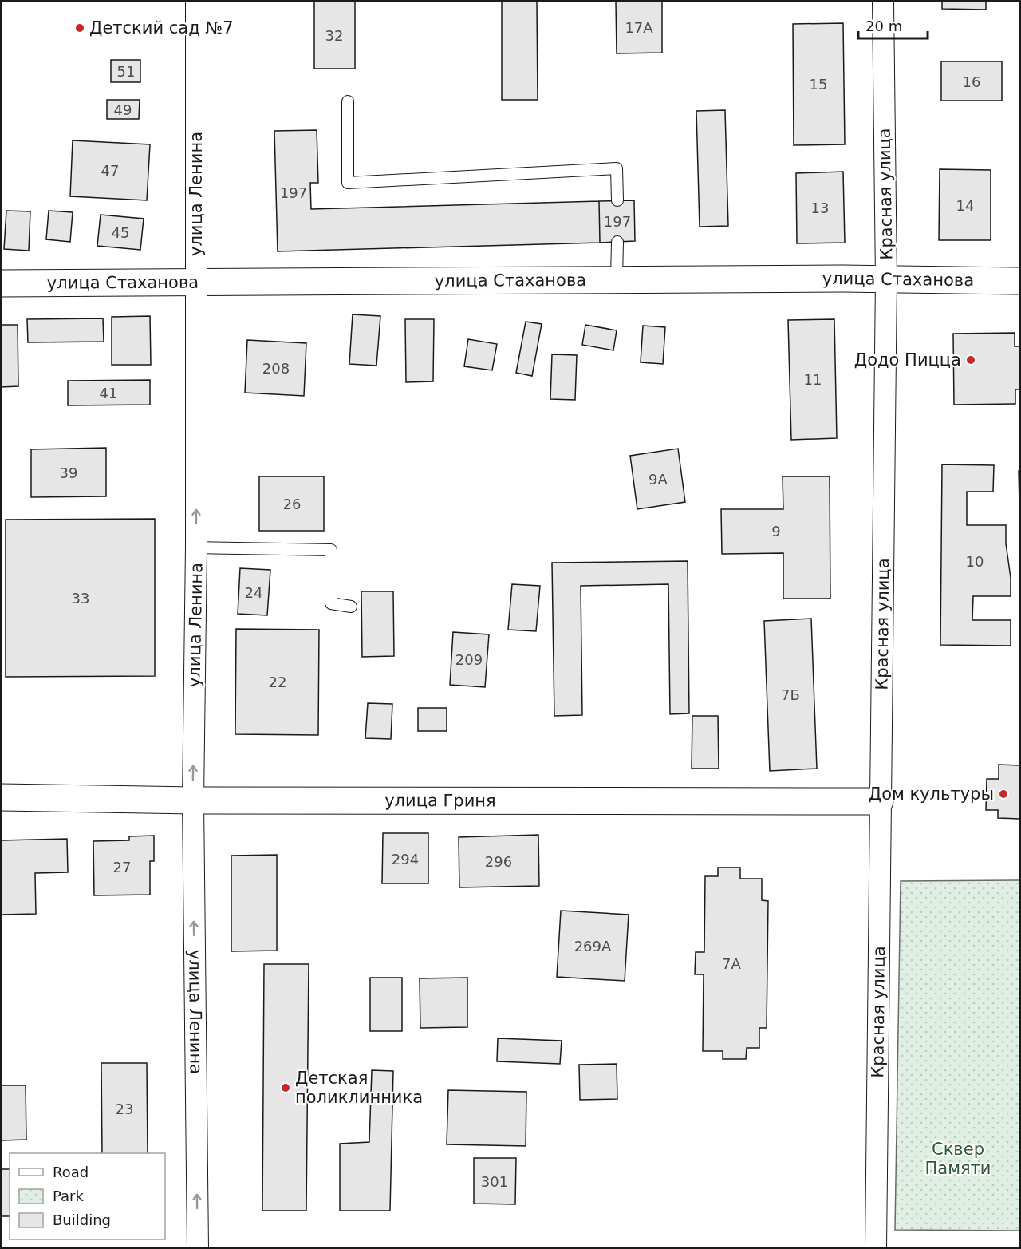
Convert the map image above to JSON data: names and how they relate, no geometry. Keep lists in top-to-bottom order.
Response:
{
  "streets": {
    "street": [
      "улица Ленина",
      "Красная улица",
      "улица Стаханова",
      "улица Гриня"
    ]
  },
  "crossings": [
    ["улица Ленина", "улица Стаханова"],
    ["улица Ленина", "улица Гриня"],
    ["Красная улица", "улица Стаханова"],
    ["Красная улица", "улица Гриня"]
  ],
  "one_way": ["улица Ленина"],
  "parks": ["Сквер Памяти"],
  "places": [
    "Детский сад №7",
    "Додо Пицца",
    "Дом культуры",
    "Детская поликлинника"
  ],
  "house_numbers": [
    "17А",
    "32",
    "51",
    "16",
    "15",
    "49",
    "47",
    "197",
    "14",
    "13",
    "197",
    "45",
    "208",
    "11",
    "41",
    "39",
    "9А",
    "26",
    "9",
    "10",
    "24",
    "33",
    "209",
    "22",
    "7Б",
    "294",
    "296",
    "27",
    "269А",
    "7А",
    "23",
    "301"
  ],
  "legend": ["Road", "Park", "Building"],
  "scale_bar": "20 m"
}
